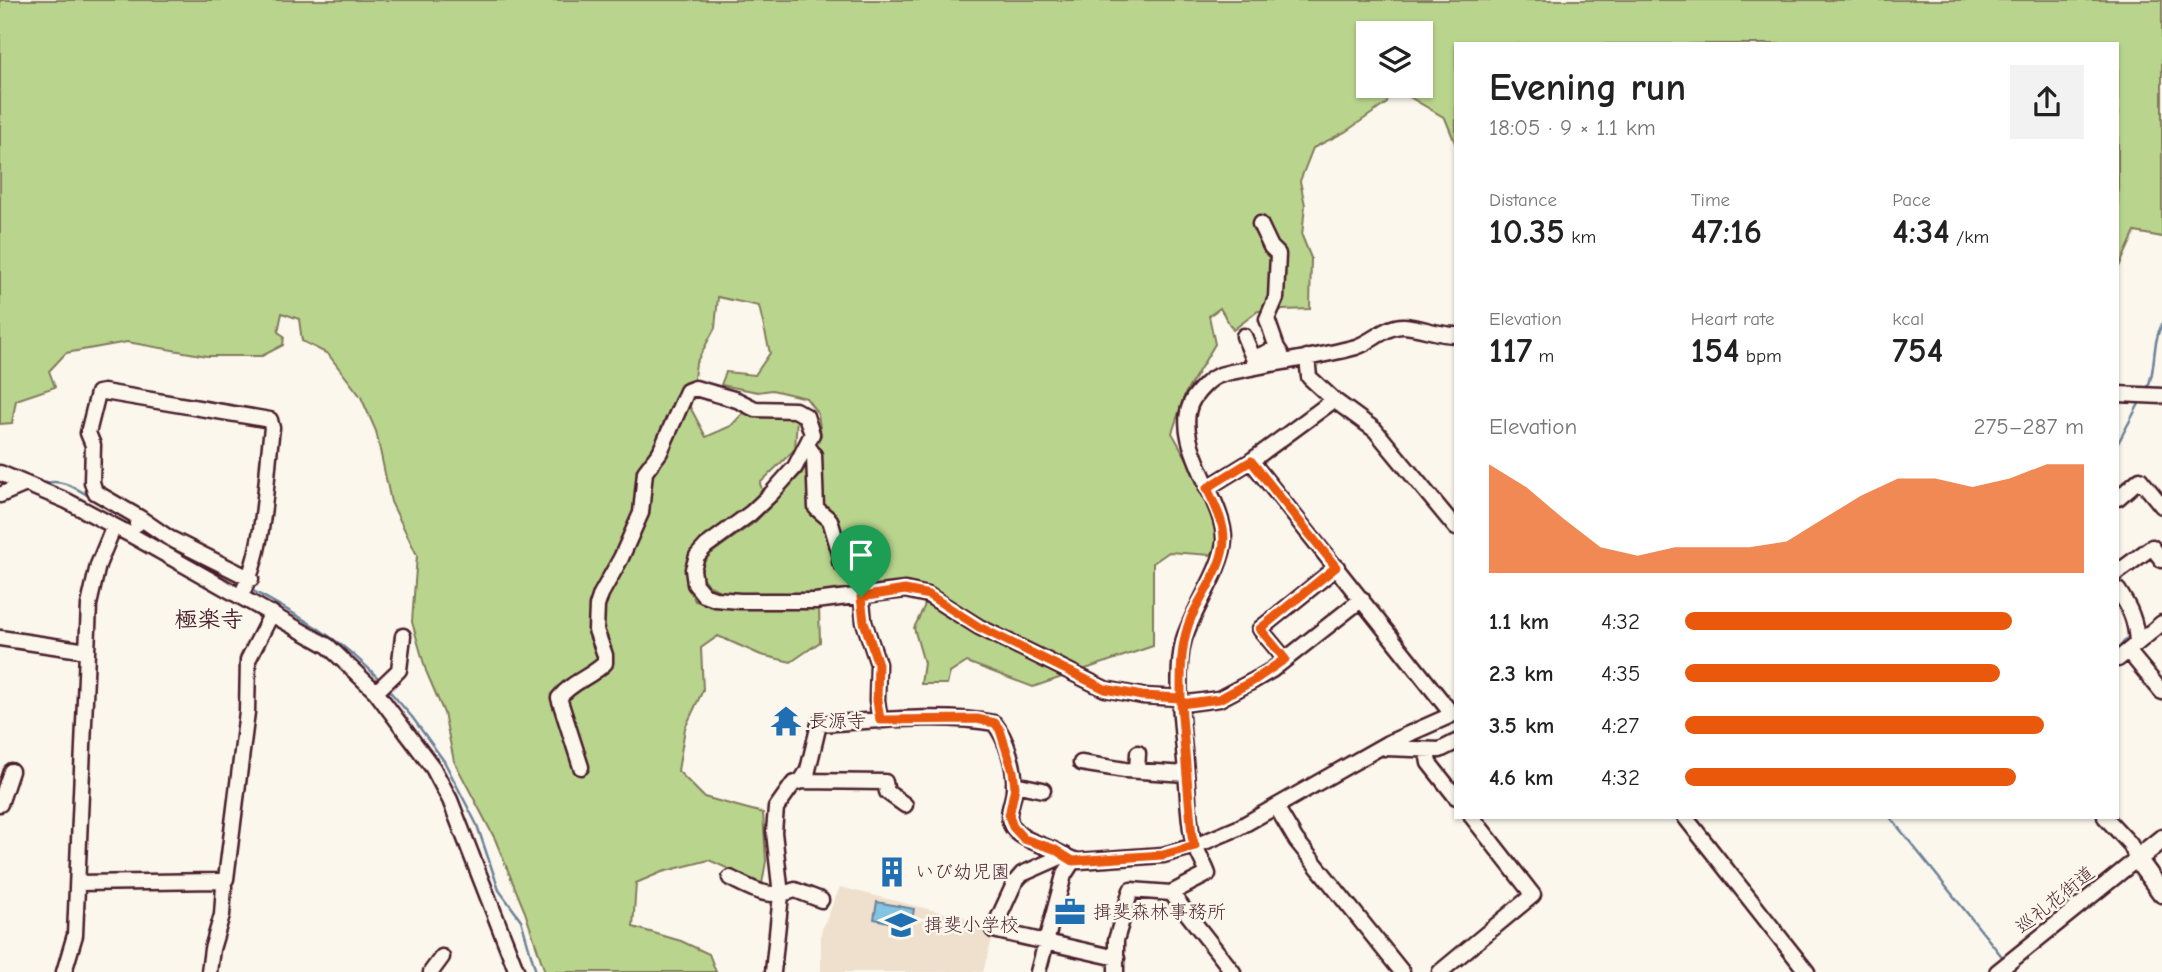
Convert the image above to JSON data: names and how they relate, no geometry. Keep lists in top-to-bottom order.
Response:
{
  "streets": {
    "street": ["巡礼花街道"]
  },
  "districts": ["極楽寺"],
  "places": {
    "temple": ["長源寺"],
    "building": ["いび幼児園"],
    "office": ["揖斐森林事務所"],
    "school or university": ["揖斐小学校"]
  },
  "page": {
    "heading": ["Evening run", "18:05 · 9 × 1.1 km"],
    "stats": [
      ["Distance", "10.35 km"],
      ["Time", "47:16"],
      ["Pace", "4:34 /km"],
      ["Elevation", "117 m"],
      ["Heart rate", "154 bpm"],
      ["kcal", "754"]
    ],
    "chart": ["Elevation", "275–287 m"],
    "list": [
      {
        "name": "1.1 km",
        "note": "4:32"
      },
      {
        "name": "2.3 km",
        "note": "4:35"
      },
      {
        "name": "3.5 km",
        "note": "4:27"
      },
      {
        "name": "4.6 km",
        "note": "4:32"
      }
    ]
  }
}
